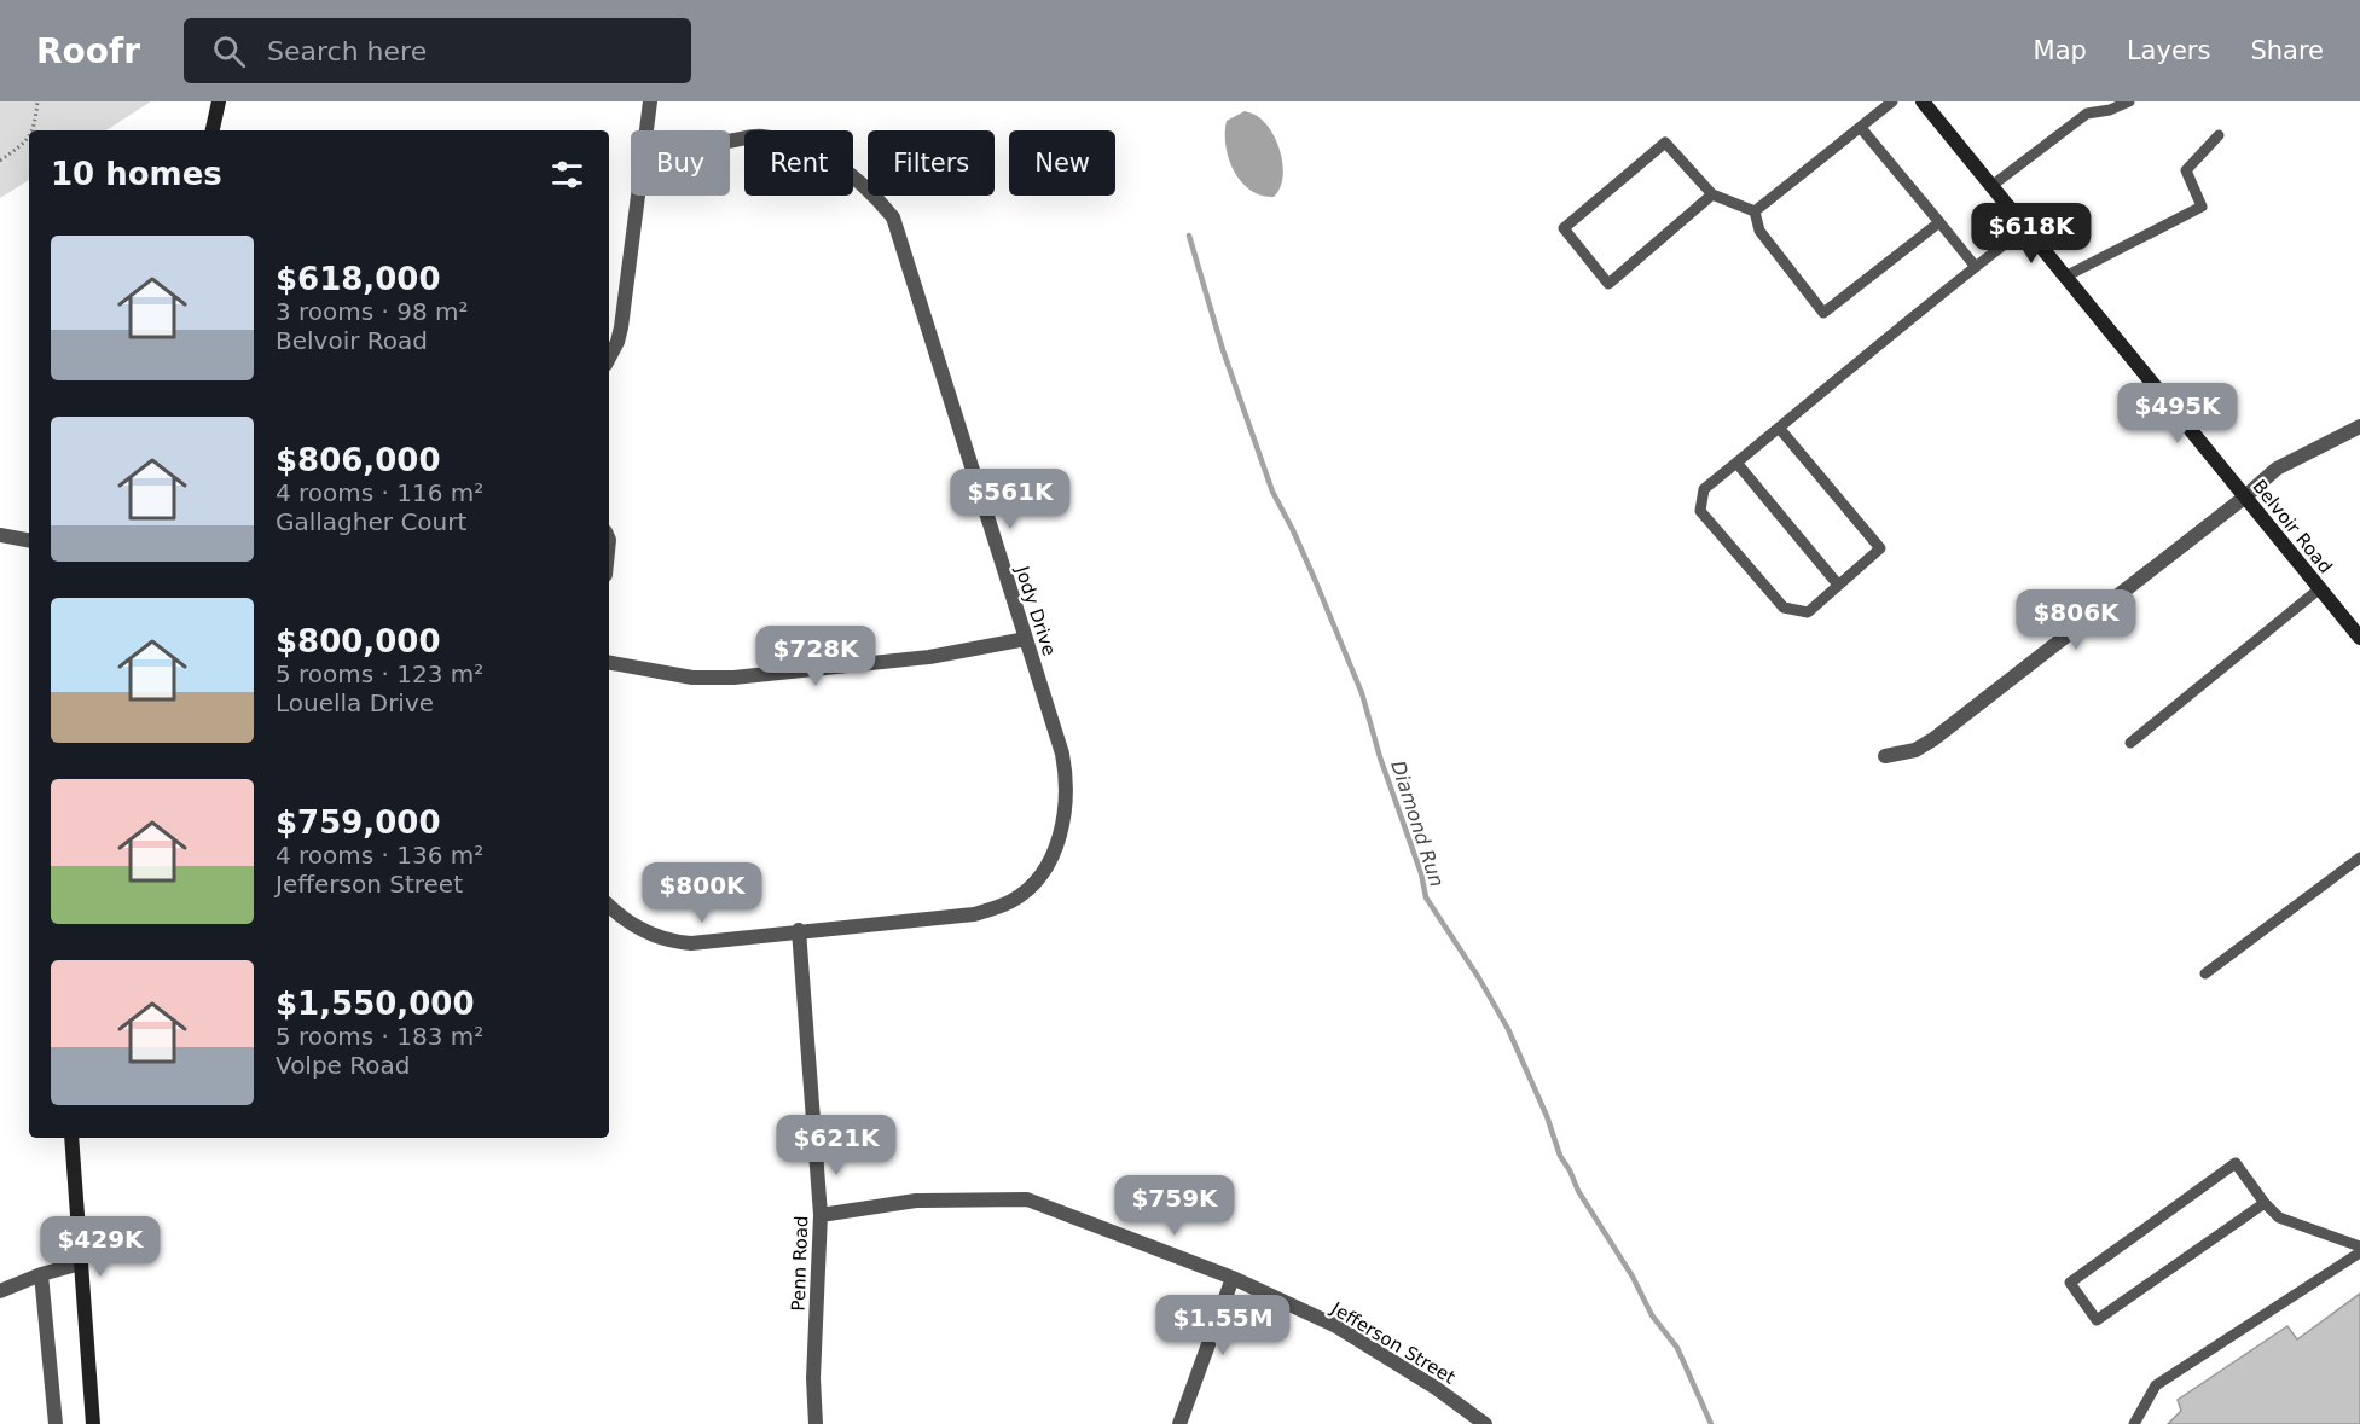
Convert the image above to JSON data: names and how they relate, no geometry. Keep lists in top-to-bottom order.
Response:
{
  "streets": {
    "street": [
      "Belvoir Road",
      "Jody Drive",
      "Penn Road",
      "Jefferson Street"
    ]
  },
  "crossings": [
    ["Jody Drive", "Penn Road"],
    ["Penn Road", "Jefferson Street"]
  ],
  "water": ["Diamond Run"],
  "page": {
    "header": "Roofr",
    "search": "Search here",
    "nav": ["Map", "Layers", "Share"],
    "chip": [
      "Buy",
      "Rent",
      "Filters",
      "New"
    ],
    "heading": "10 homes",
    "price": [
      "$618K",
      "$495K",
      "$561K",
      "$806K",
      "$728K",
      "$800K",
      "$621K",
      "$759K",
      "$429K",
      "$1.55M"
    ],
    "list": [
      {
        "name": "$618,000",
        "note": "3 rooms · 98 m² · Belvoir Road"
      },
      {
        "name": "$806,000",
        "note": "4 rooms · 116 m² · Gallagher Court"
      },
      {
        "name": "$800,000",
        "note": "5 rooms · 123 m² · Louella Drive"
      },
      {
        "name": "$759,000",
        "note": "4 rooms · 136 m² · Jefferson Street"
      },
      {
        "name": "$1,550,000",
        "note": "5 rooms · 183 m² · Volpe Road"
      }
    ]
  }
}
